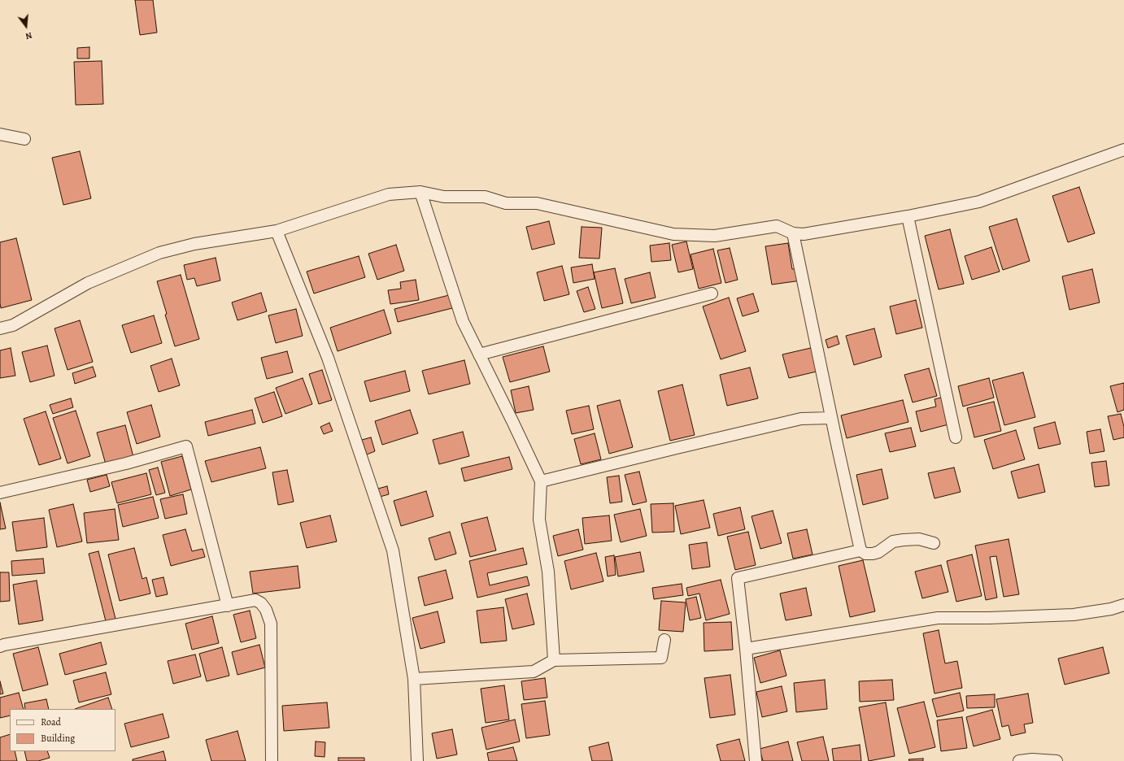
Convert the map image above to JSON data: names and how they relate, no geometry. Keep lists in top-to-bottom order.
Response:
{
  "legend": ["Road", "Building"],
  "north": "bottom"
}
